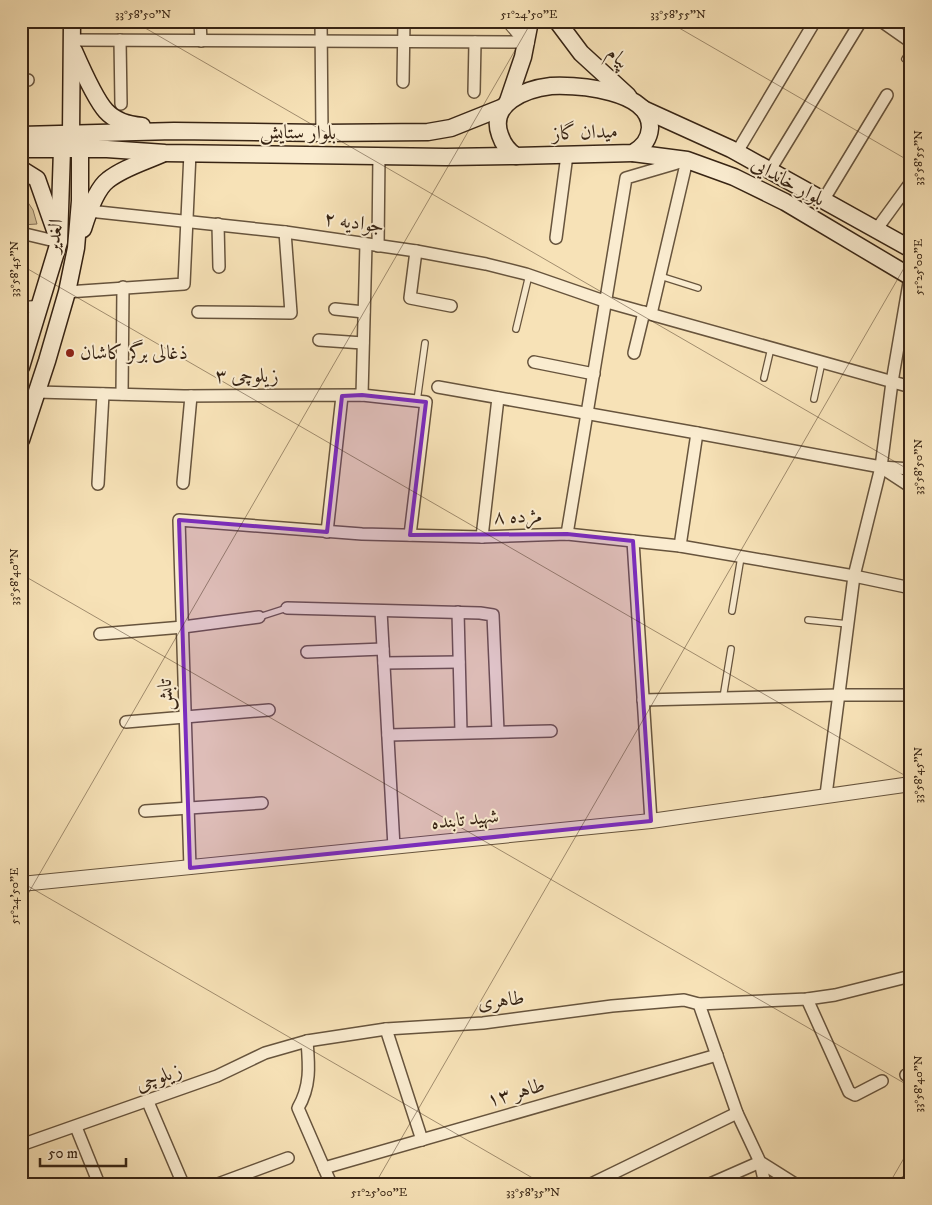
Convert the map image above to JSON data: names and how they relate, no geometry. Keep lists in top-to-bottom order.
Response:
{
  "streets": {
    "main road": [
      "پیام",
      "بلوار ستایش",
      "میدان گاز",
      "بلوار خاندایی",
      "الغدیر"
    ],
    "street": [
      "جوادیه ۲",
      "زیلوچی ۳",
      "مژده ۸",
      "تابش",
      "شهید تابنده",
      "طاهری",
      "زیلوچی",
      "طاهر ۱۳"
    ]
  },
  "crossings": [
    ["پیام", "میدان گاز"],
    ["پیام", "بلوار خاندایی"],
    ["بلوار ستایش", "میدان گاز"],
    ["بلوار ستایش", "الغدیر"],
    ["میدان گاز", "بلوار خاندایی"],
    ["الغدیر", "زیلوچی ۳"],
    ["مژده ۸", "تابش"],
    ["تابش", "شهید تابنده"],
    ["طاهری", "زیلوچی"]
  ],
  "places": ["ذغالی برگر کاشان"],
  "scale_bar": "50 m",
  "coordinates": [
    "33°58'50\"N",
    "51°24'50\"E",
    "33°58'55\"N",
    "51°25'00\"E",
    "33°58'45\"N",
    "33°58'40\"N",
    "33°58'35\"N"
  ]
}
